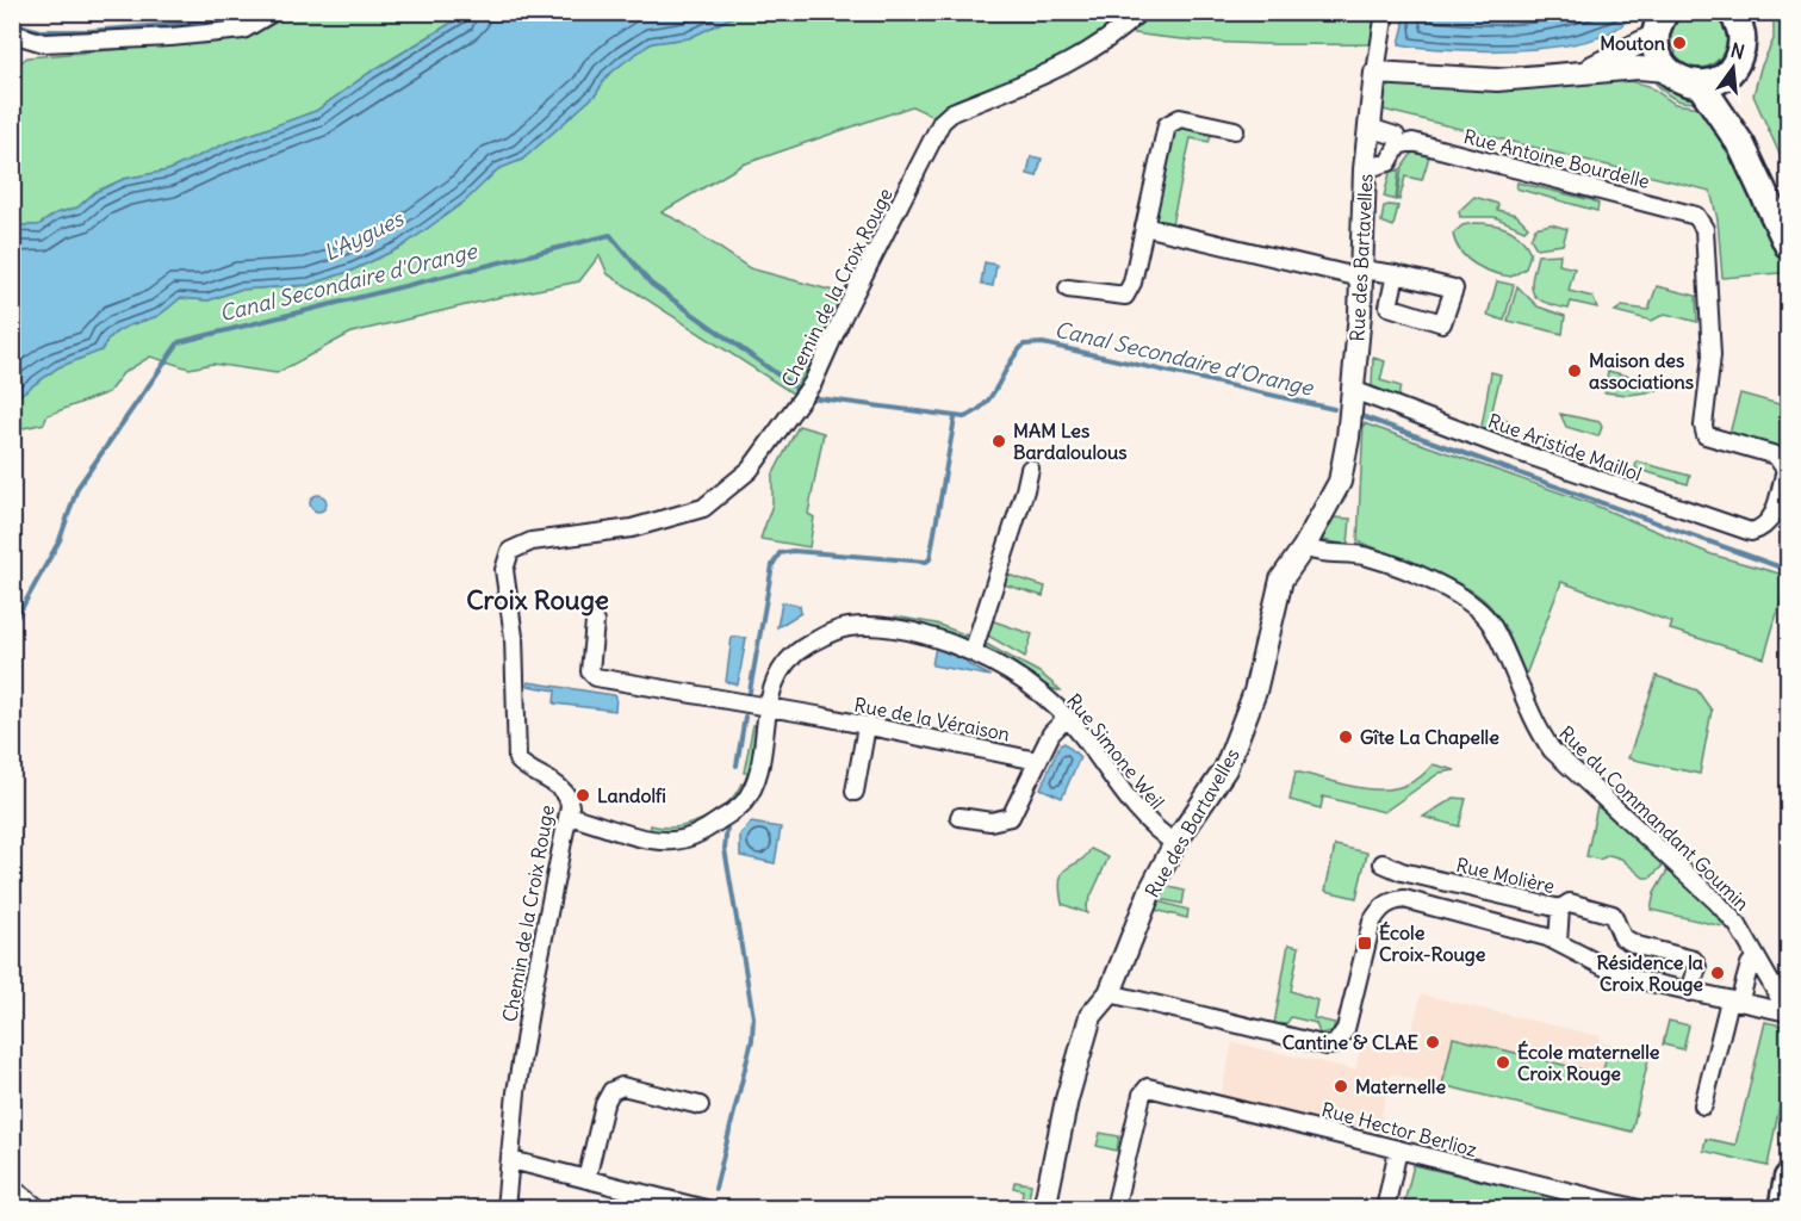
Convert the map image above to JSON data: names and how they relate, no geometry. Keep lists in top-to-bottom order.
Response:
{
  "streets": {
    "street": [
      "Rue Antoine Bourdelle",
      "Rue des Bartavelles",
      "Chemin de la Croix Rouge",
      "Rue Aristide Maillol",
      "Rue de la Véraison",
      "Rue Simone Weil",
      "Rue du Commandant Goumin",
      "Rue Molière",
      "Rue Hector Berlioz"
    ]
  },
  "crossings": [
    ["Rue Antoine Bourdelle", "Rue des Bartavelles"],
    ["Rue Antoine Bourdelle", "Rue Aristide Maillol"],
    ["Rue des Bartavelles", "Rue Aristide Maillol"],
    ["Rue des Bartavelles", "Rue Simone Weil"],
    ["Rue des Bartavelles", "Rue du Commandant Goumin"],
    ["Chemin de la Croix Rouge", "Rue Simone Weil"],
    ["Rue de la Véraison", "Rue Simone Weil"]
  ],
  "districts": ["Croix Rouge"],
  "water": ["L'Aygues", "Canal Secondaire d'Orange"],
  "places": {
    "other": [
      "Mouton",
      "Maison des associations",
      "MAM Les Bardaloulous",
      "Gîte La Chapelle",
      "Landolfi",
      "Résidence la Croix Rouge",
      "Cantine & CLAE",
      "École maternelle Croix Rouge",
      "Maternelle"
    ],
    "transit": ["École Croix-Rouge"]
  },
  "north": "top"
}
